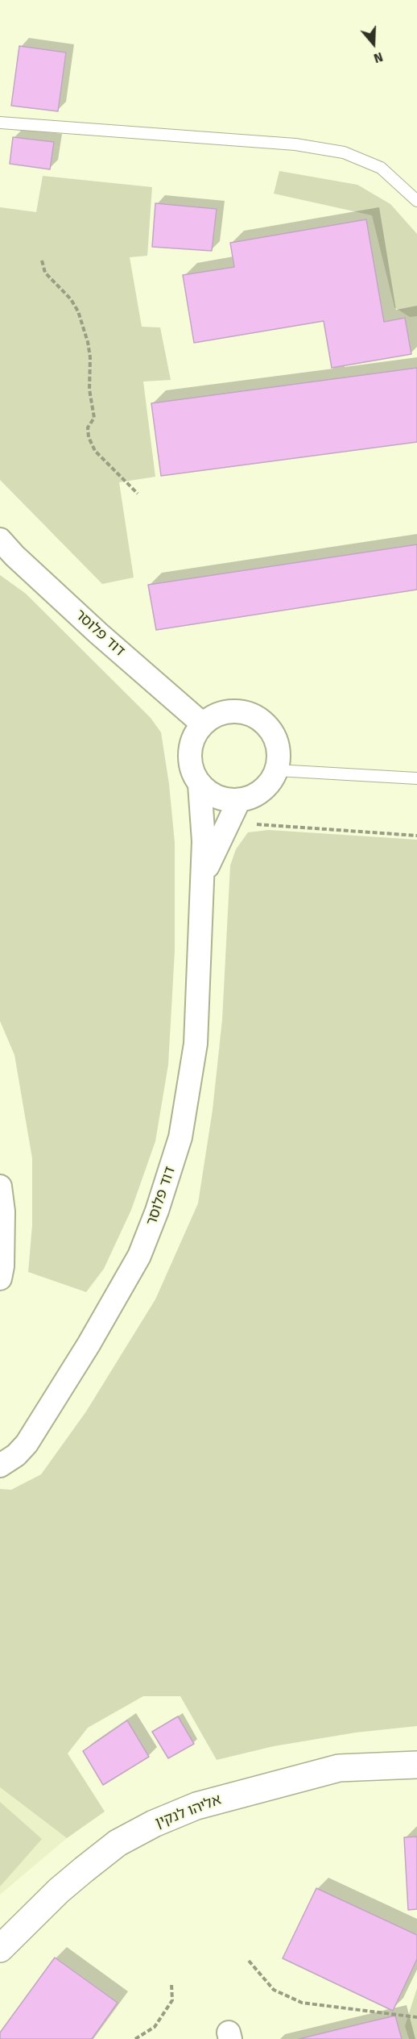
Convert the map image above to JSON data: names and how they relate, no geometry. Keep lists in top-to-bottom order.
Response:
{
  "streets": {
    "street": ["דוד פלוסר", "אליהו לנקין"]
  },
  "north": "bottom"
}
